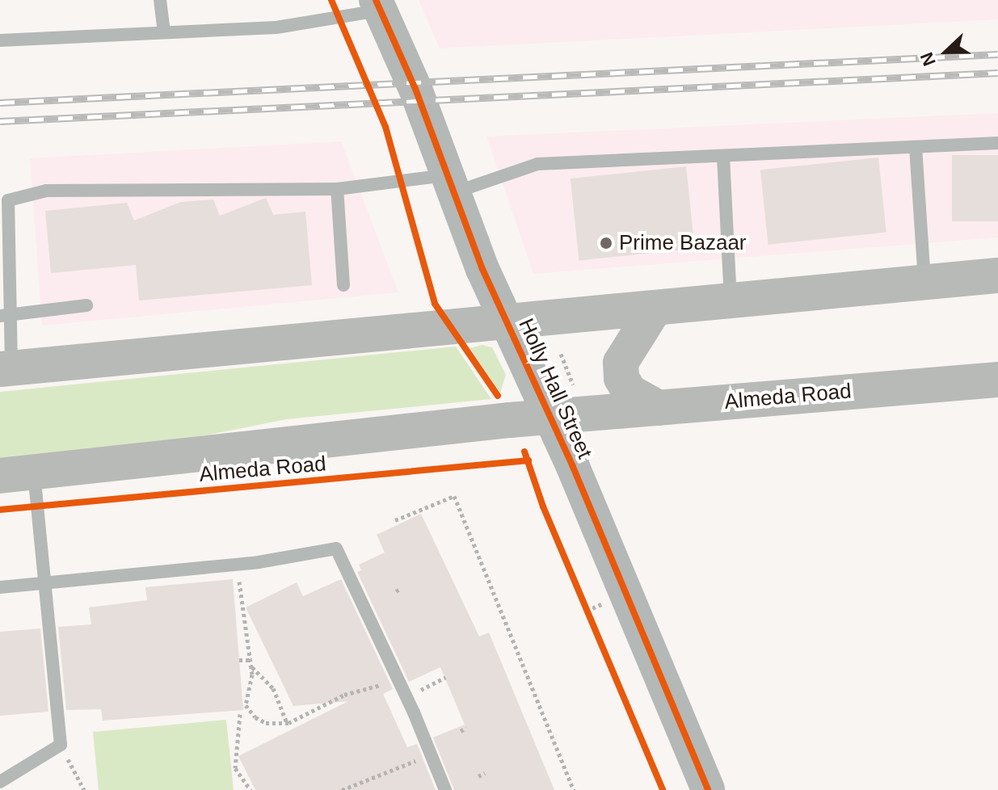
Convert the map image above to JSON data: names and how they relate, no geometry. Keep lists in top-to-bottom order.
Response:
{
  "streets": {
    "main road": ["Almeda Road"],
    "street": ["Holly Hall Street"]
  },
  "crossings": [
    ["Holly Hall Street", "Almeda Road"]
  ],
  "places": ["Prime Bazaar"],
  "north": "left"
}
